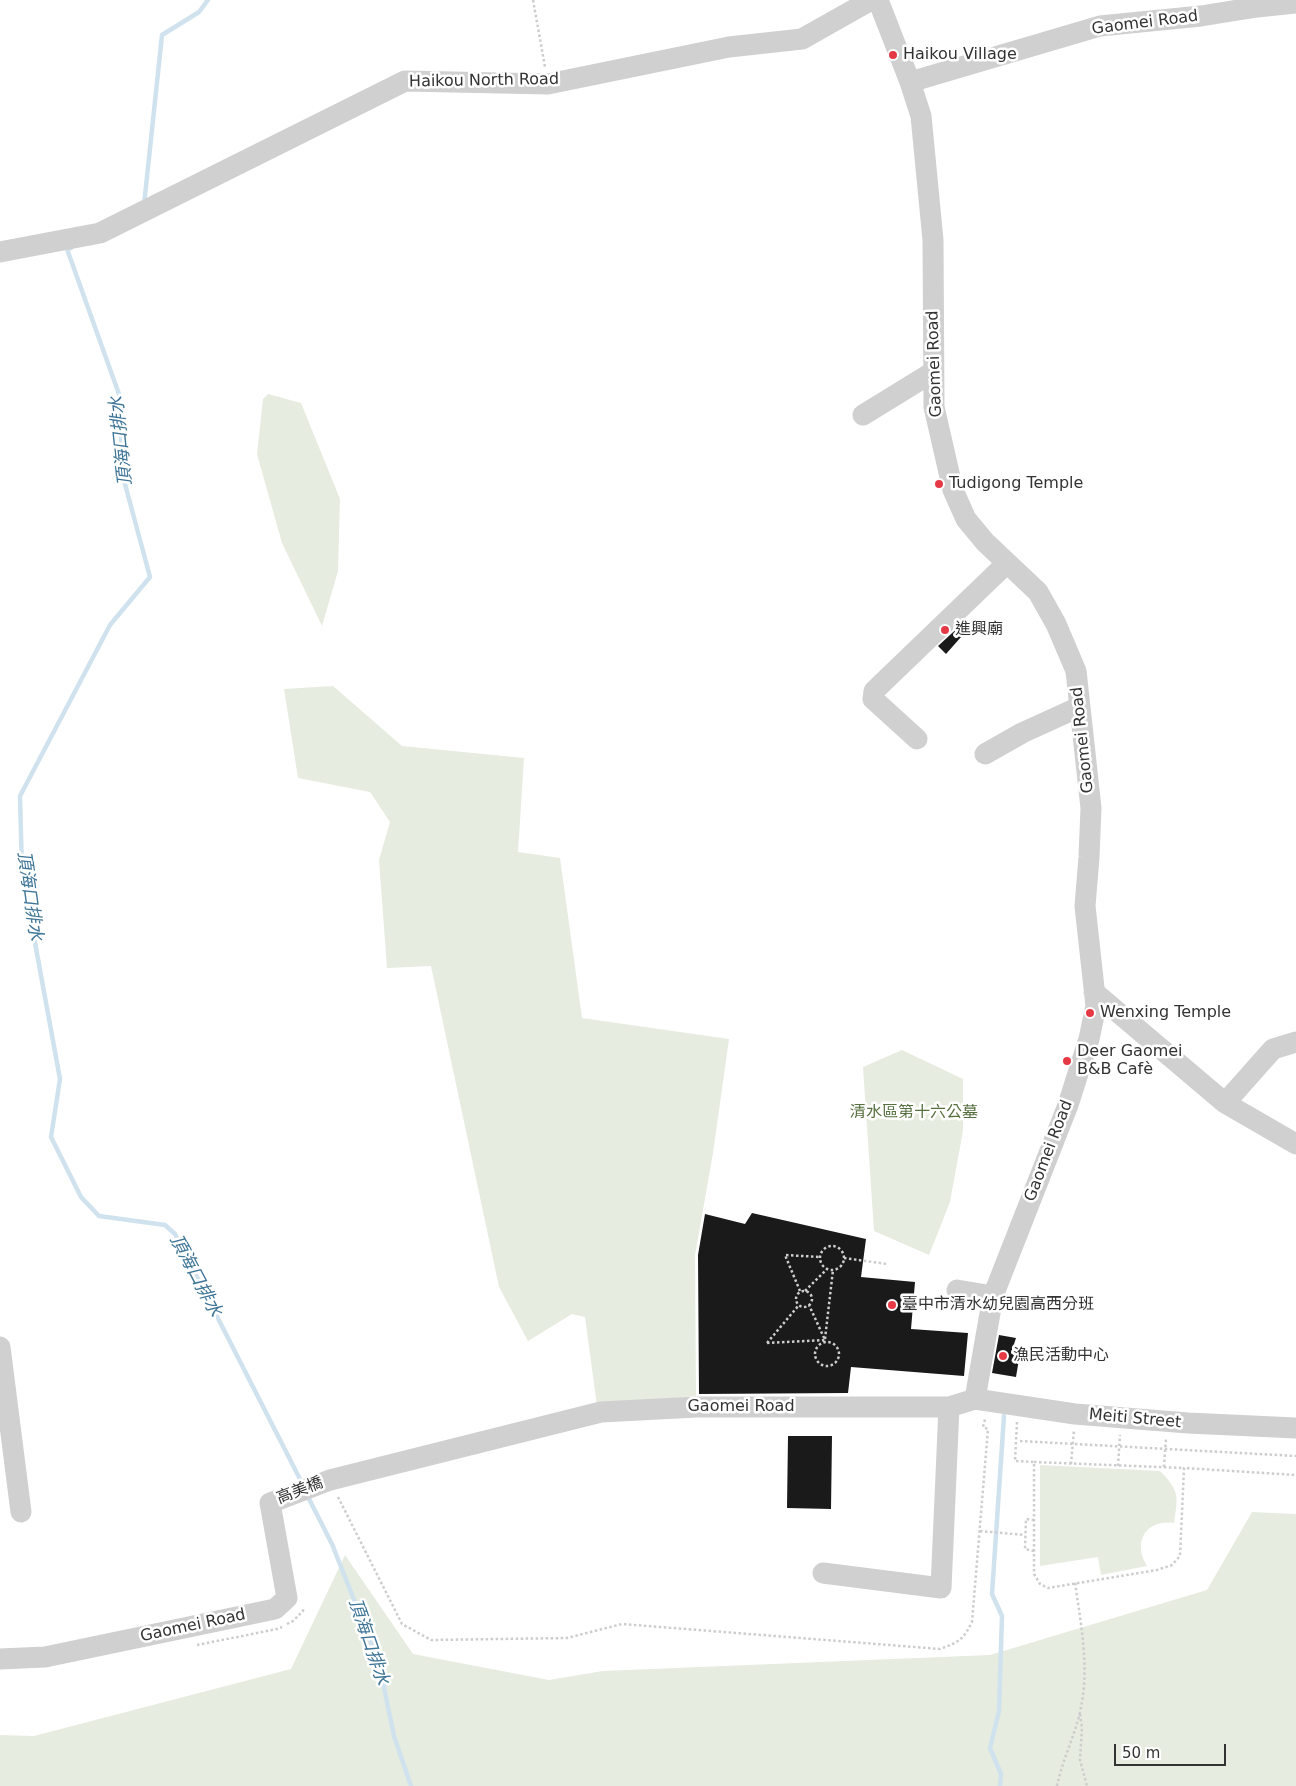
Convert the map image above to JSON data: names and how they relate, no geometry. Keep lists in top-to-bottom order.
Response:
{
  "streets": {
    "street": [
      "Gaomei Road",
      "Haikou North Road",
      "Meiti Street",
      "高美橋"
    ]
  },
  "crossings": [
    ["Gaomei Road", "Meiti Street"],
    ["Gaomei Road", "高美橋"]
  ],
  "water": ["頂海口排水"],
  "parks": ["清水區第十六公墓"],
  "places": [
    "Haikou Village",
    "Tudigong Temple",
    "進興廟",
    "Wenxing Temple",
    "Deer Gaomei B&B Cafè",
    "臺中市清水幼兒園高西分班",
    "漁民活動中心"
  ],
  "scale_bar": "50 m"
}
